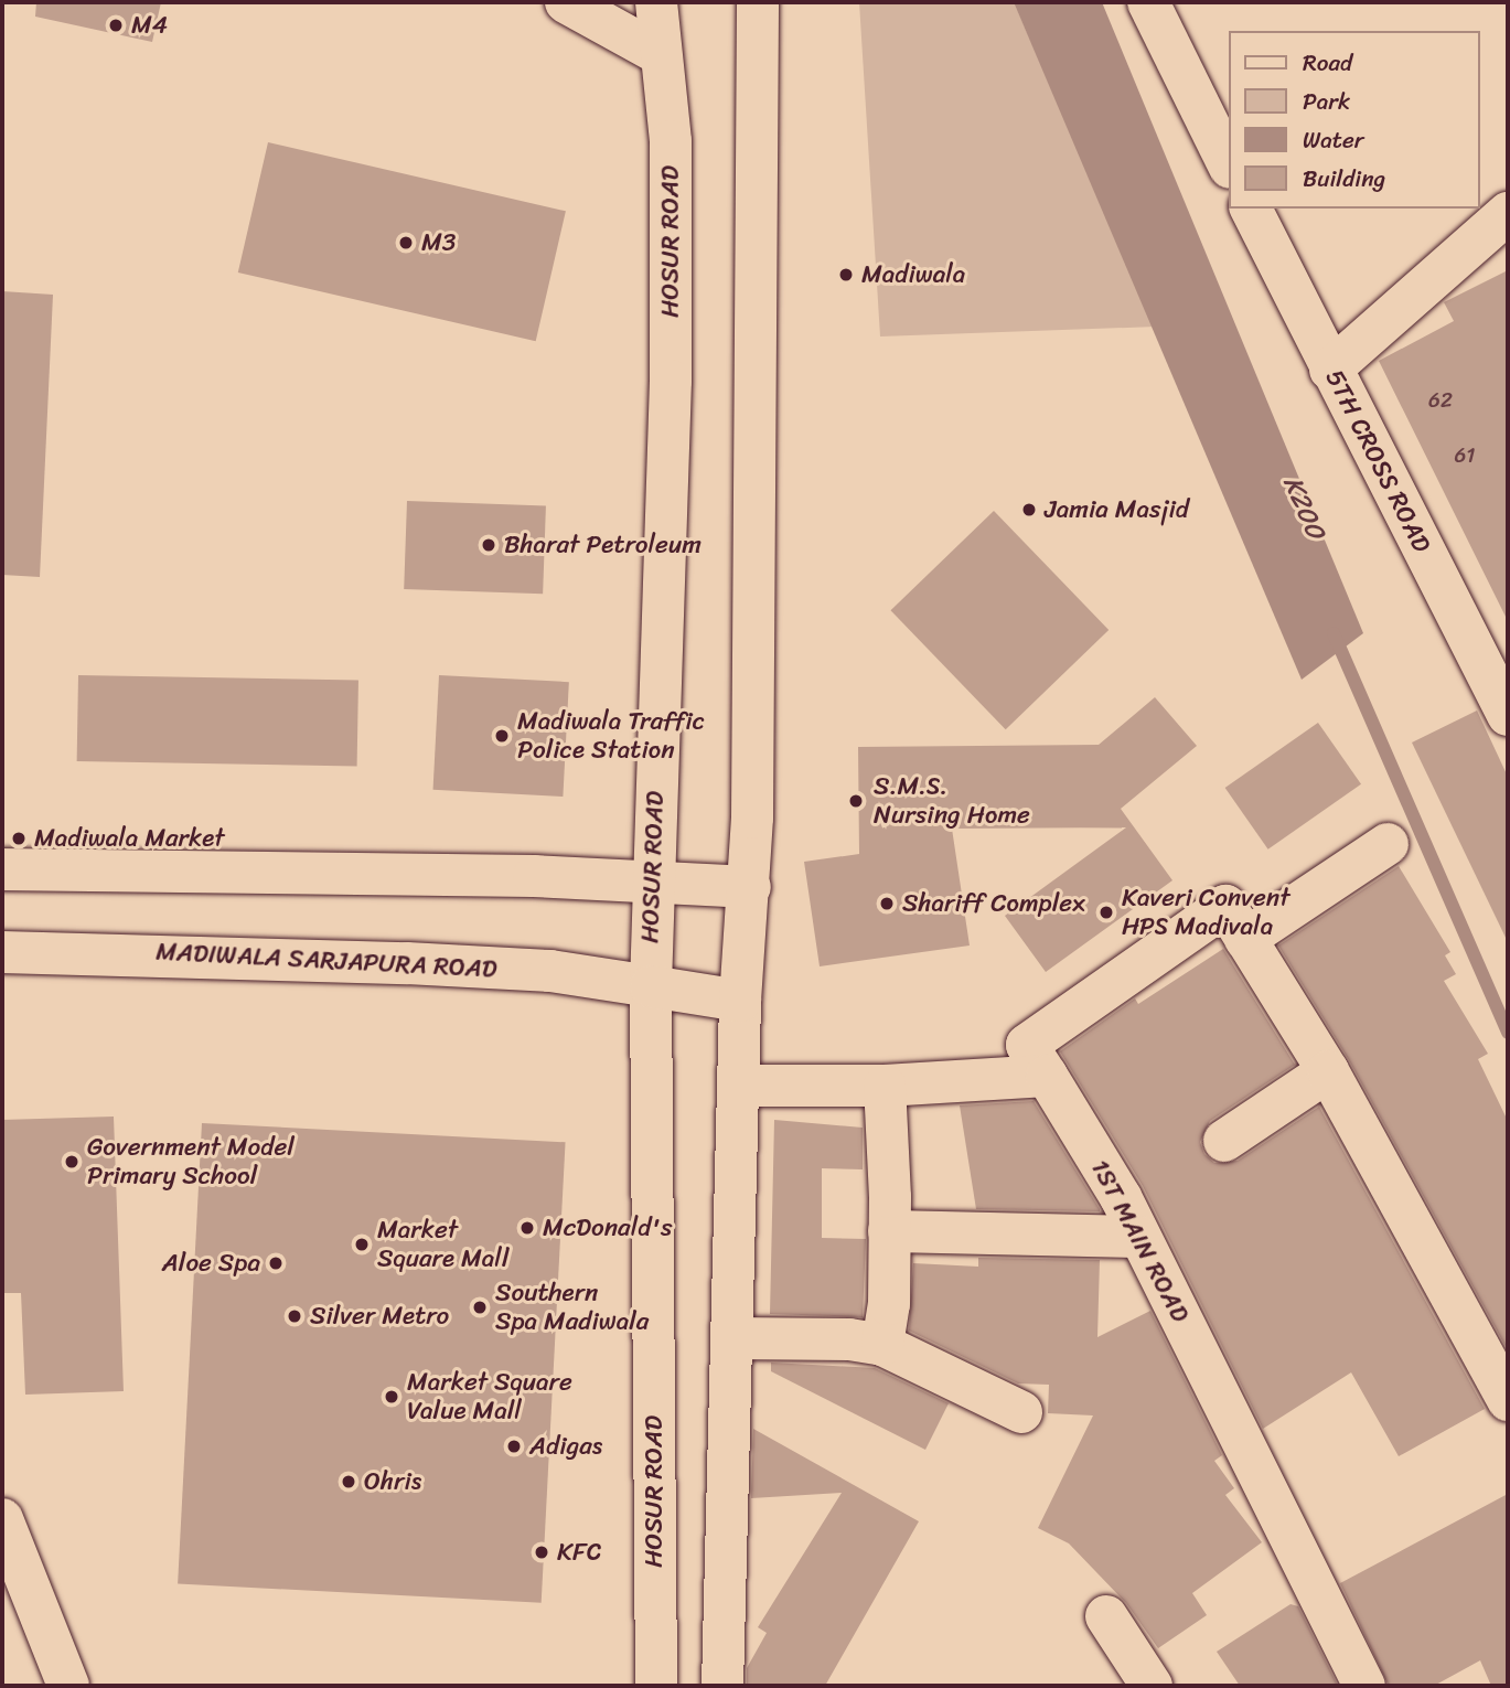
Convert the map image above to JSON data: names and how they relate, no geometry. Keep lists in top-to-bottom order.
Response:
{
  "streets": {
    "main road": [
      "HOSUR ROAD",
      "5TH CROSS ROAD",
      "MADIWALA SARJAPURA ROAD",
      "1ST MAIN ROAD"
    ]
  },
  "crossings": [
    ["HOSUR ROAD", "MADIWALA SARJAPURA ROAD"]
  ],
  "water": ["K200"],
  "places": [
    "M4",
    "M3",
    "Madiwala",
    "Jamia Masjid",
    "Bharat Petroleum",
    "Madiwala Traffic Police Station",
    "S.M.S. Nursing Home",
    "Madiwala Market",
    "Shariff Complex",
    "Kaveri Convent HPS Madivala",
    "Government Model Primary School",
    "McDonald's",
    "Market Square Mall",
    "Aloe Spa",
    "Southern Spa Madiwala",
    "Silver Metro",
    "Market Square Value Mall",
    "Adigas",
    "Ohris",
    "KFC"
  ],
  "house_numbers": ["62", "61"],
  "legend": [
    "Road",
    "Park",
    "Water",
    "Building"
  ]
}
